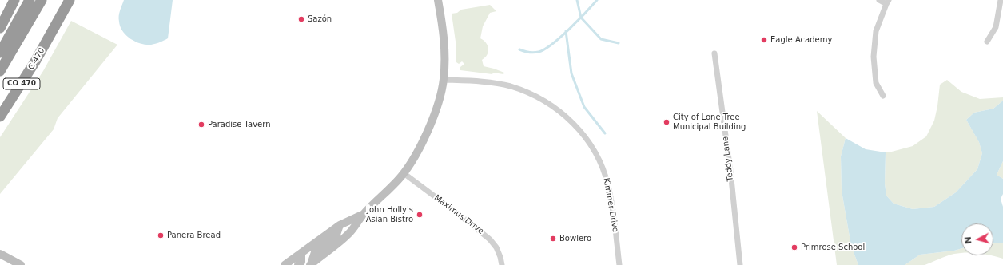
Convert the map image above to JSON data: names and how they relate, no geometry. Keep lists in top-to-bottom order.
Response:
{
  "streets": {
    "highway": ["C-470", "CO 470"],
    "street": ["Teddy Lane", "Kimmer Drive", "Maximus Drive"]
  },
  "places": [
    "Sazón",
    "Eagle Academy",
    "City of Lone Tree Municipal Building",
    "Paradise Tavern",
    "John Holly's Asian Bistro",
    "Panera Bread",
    "Bowlero",
    "Primrose School"
  ],
  "north": "left"
}
